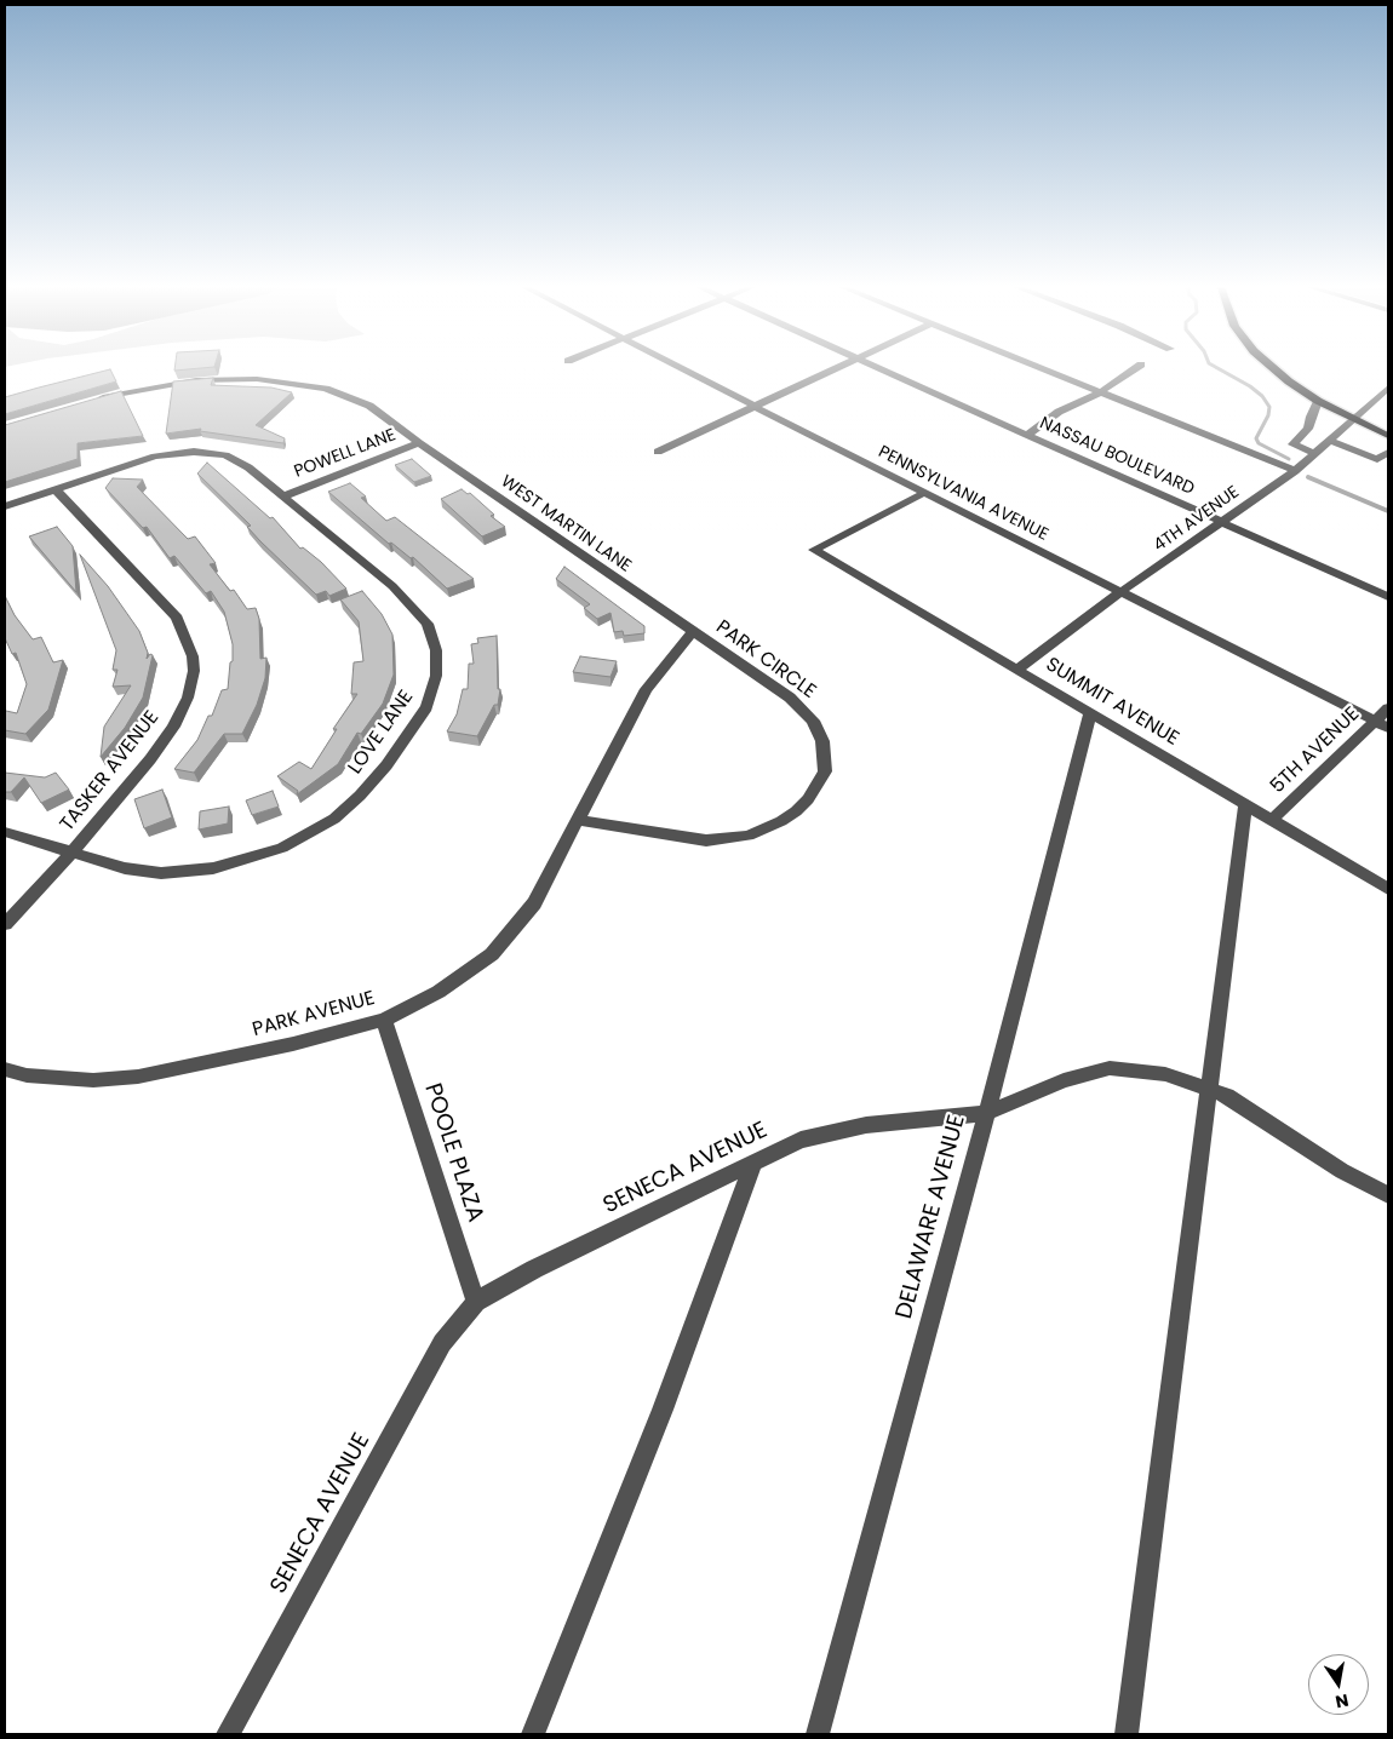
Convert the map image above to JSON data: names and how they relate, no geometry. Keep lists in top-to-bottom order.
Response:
{
  "streets": {
    "street": [
      "POWELL LANE",
      "NASSAU BOULEVARD",
      "PENNSYLVANIA AVENUE",
      "4TH AVENUE",
      "WEST MARTIN LANE",
      "PARK CIRCLE",
      "SUMMIT AVENUE",
      "LOVE LANE",
      "5TH AVENUE",
      "TASKER AVENUE",
      "PARK AVENUE",
      "POOLE PLAZA",
      "SENECA AVENUE",
      "DELAWARE AVENUE"
    ]
  },
  "crossings": [
    ["POWELL LANE", "WEST MARTIN LANE"],
    ["POWELL LANE", "LOVE LANE"],
    ["NASSAU BOULEVARD", "4TH AVENUE"],
    ["PENNSYLVANIA AVENUE", "4TH AVENUE"],
    ["PENNSYLVANIA AVENUE", "SUMMIT AVENUE"],
    ["PENNSYLVANIA AVENUE", "5TH AVENUE"],
    ["4TH AVENUE", "SUMMIT AVENUE"],
    ["WEST MARTIN LANE", "PARK CIRCLE"],
    ["WEST MARTIN LANE", "PARK AVENUE"],
    ["PARK CIRCLE", "PARK AVENUE"],
    ["SUMMIT AVENUE", "5TH AVENUE"],
    ["SUMMIT AVENUE", "DELAWARE AVENUE"],
    ["LOVE LANE", "TASKER AVENUE"],
    ["PARK AVENUE", "POOLE PLAZA"],
    ["POOLE PLAZA", "SENECA AVENUE"],
    ["SENECA AVENUE", "DELAWARE AVENUE"]
  ],
  "north": "bottom"
}
